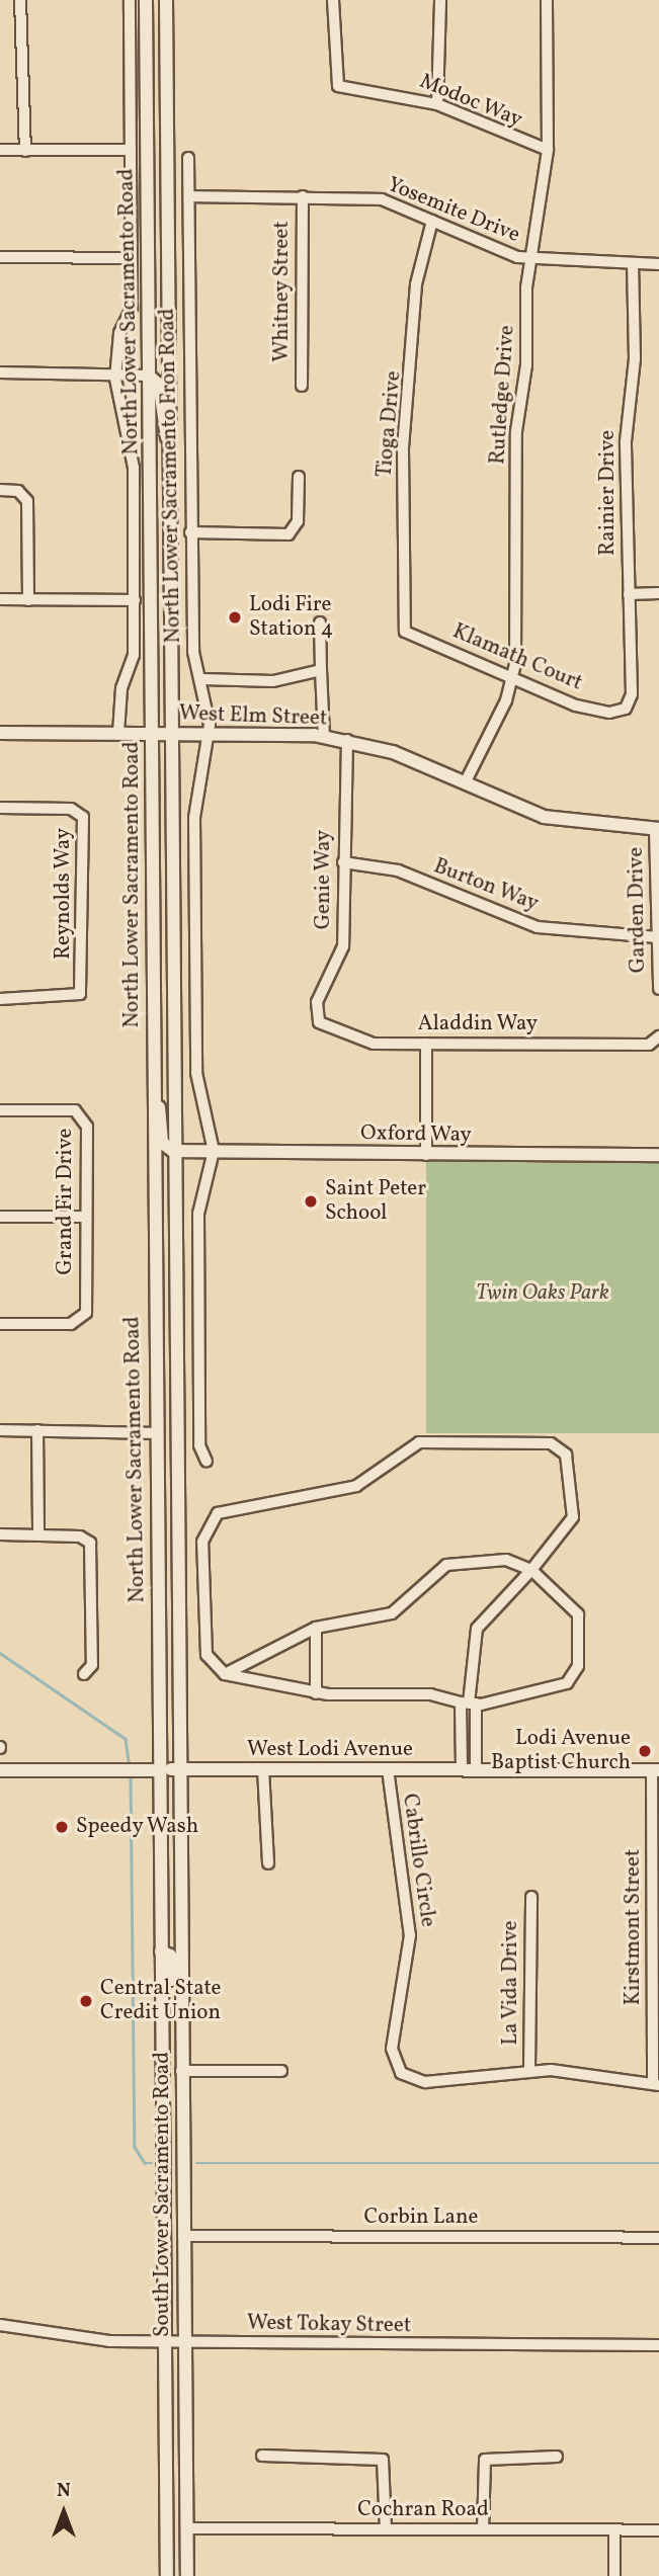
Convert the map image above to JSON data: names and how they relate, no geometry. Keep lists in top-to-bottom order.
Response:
{
  "streets": {
    "main road": [
      "North Lower Sacramento Road",
      "West Elm Street",
      "Oxford Way",
      "West Lodi Avenue",
      "South Lower Sacramento Road"
    ],
    "street": [
      "Modoc Way",
      "Yosemite Drive",
      "Whitney Street",
      "Rutledge Drive",
      "Tioga Drive",
      "North Lower Sacramento Fron Road",
      "Rainier Drive",
      "Klamath Court",
      "Genie Way",
      "Burton Way",
      "Reynolds Way",
      "Garden Drive",
      "Aladdin Way",
      "Grand Fir Drive",
      "Cabrillo Circle",
      "Kirstmont Street",
      "La Vida Drive",
      "Corbin Lane",
      "West Tokay Street",
      "Cochran Road"
    ]
  },
  "crossings": [
    ["Modoc Way", "Rutledge Drive"],
    ["Yosemite Drive", "Whitney Street"],
    ["Yosemite Drive", "Rutledge Drive"],
    ["Yosemite Drive", "Tioga Drive"],
    ["Yosemite Drive", "North Lower Sacramento Fron Road"],
    ["Yosemite Drive", "Rainier Drive"],
    ["North Lower Sacramento Road", "West Elm Street"],
    ["North Lower Sacramento Road", "Oxford Way"],
    ["North Lower Sacramento Road", "West Lodi Avenue"],
    ["North Lower Sacramento Road", "South Lower Sacramento Road"],
    ["Rutledge Drive", "Klamath Court"],
    ["Rutledge Drive", "West Elm Street"],
    ["Tioga Drive", "Klamath Court"],
    ["North Lower Sacramento Fron Road", "West Elm Street"],
    ["North Lower Sacramento Fron Road", "Oxford Way"],
    ["Rainier Drive", "Klamath Court"],
    ["West Elm Street", "Genie Way"],
    ["West Elm Street", "Garden Drive"],
    ["Genie Way", "Burton Way"],
    ["Genie Way", "Aladdin Way"],
    ["Burton Way", "Garden Drive"],
    ["West Lodi Avenue", "Cabrillo Circle"],
    ["West Lodi Avenue", "Kirstmont Street"],
    ["West Lodi Avenue", "South Lower Sacramento Road"],
    ["Cabrillo Circle", "Kirstmont Street"],
    ["Cabrillo Circle", "La Vida Drive"],
    ["South Lower Sacramento Road", "Corbin Lane"],
    ["South Lower Sacramento Road", "West Tokay Street"],
    ["South Lower Sacramento Road", "Cochran Road"]
  ],
  "parks": ["Twin Oaks Park"],
  "places": [
    "Lodi Fire Station 4",
    "Saint Peter School",
    "Lodi Avenue Baptist Church",
    "Speedy Wash",
    "Central State Credit Union"
  ],
  "north": "top"
}
